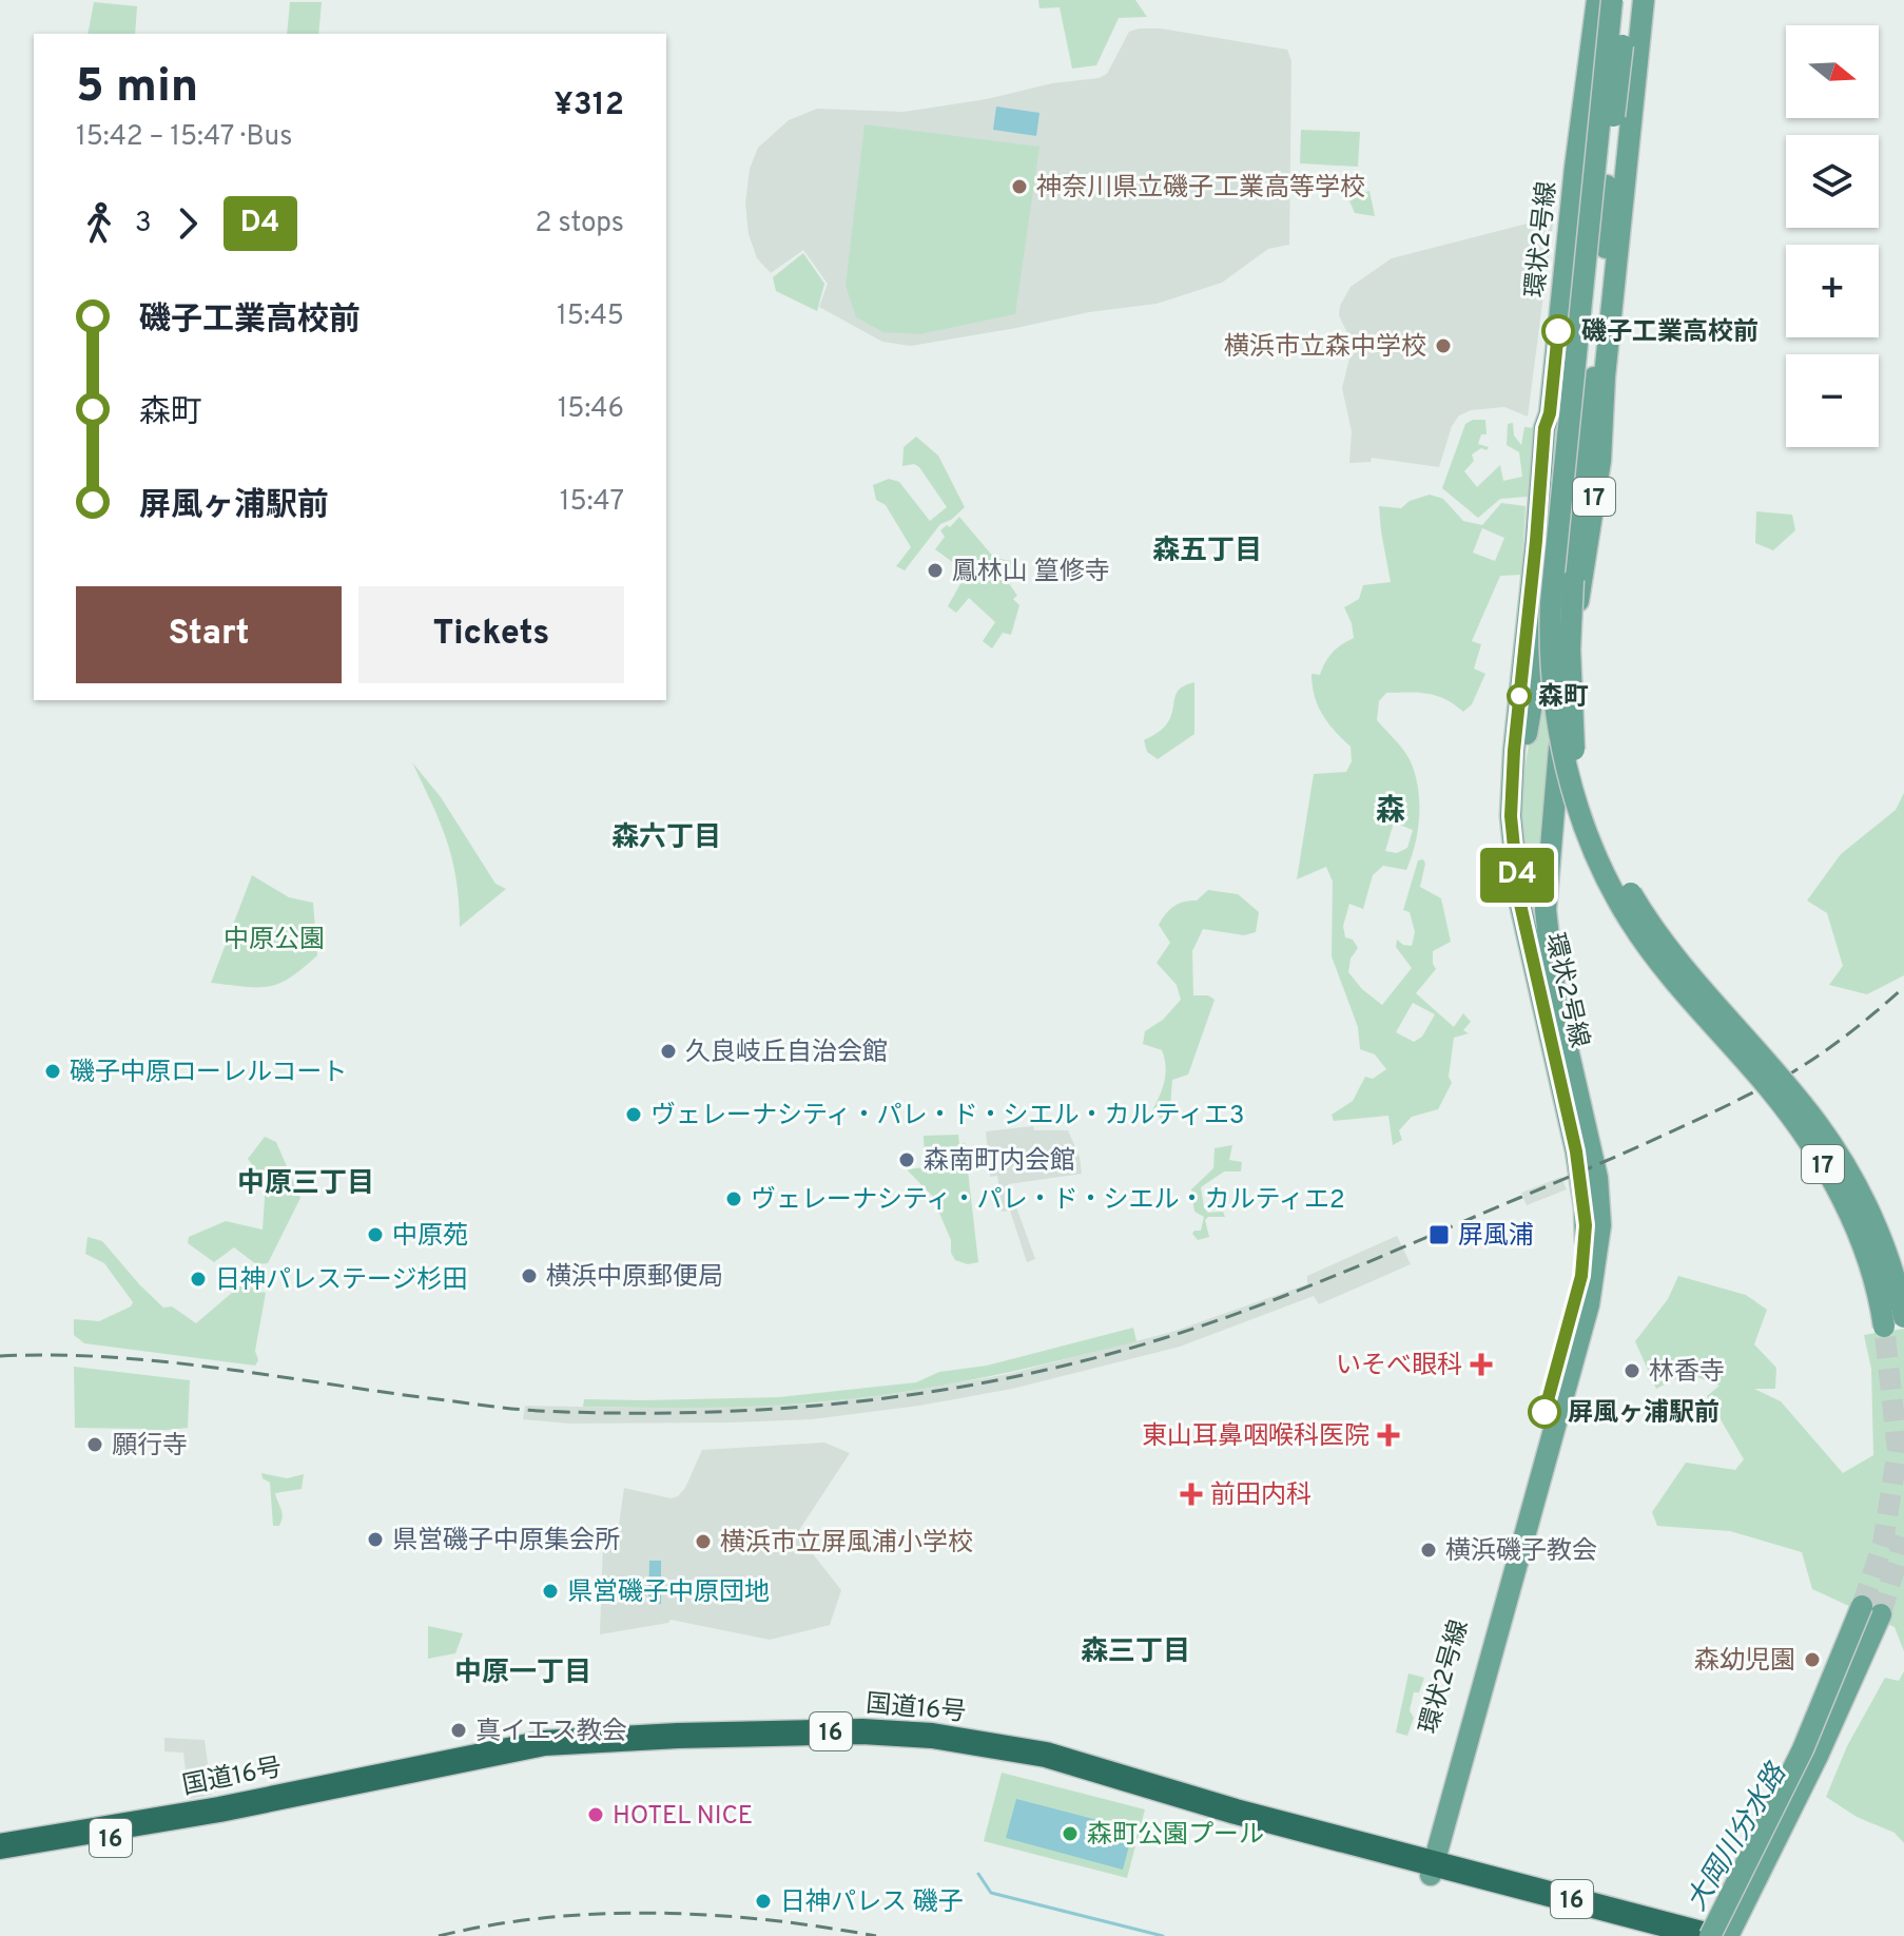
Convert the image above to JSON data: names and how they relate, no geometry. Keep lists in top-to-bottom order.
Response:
{
  "streets": {
    "highway": ["国道16号", "16"],
    "main road": ["環状2号線", "17"]
  },
  "crossings": [
    ["環状2号線", "国道16号"]
  ],
  "districts": [
    "森五丁目",
    "森",
    "森六丁目",
    "中原三丁目",
    "森三丁目",
    "中原一丁目"
  ],
  "water": ["大岡川分水路"],
  "parks": ["中原公園"],
  "places": {
    "other": [
      "神奈川県立磯子工業高等学校",
      "磯子工業高校前",
      "横浜市立森中学校",
      "鳳林山 篁修寺",
      "森町",
      "久良岐丘自治会館",
      "磯子中原ローレルコート",
      "ヴェレーナシティ・パレ・ド・シエル・カルティエ3",
      "森南町内会館",
      "ヴェレーナシティ・パレ・ド・シエル・カルティエ2",
      "中原苑",
      "横浜中原郵便局",
      "日神パレステージ杉田",
      "林香寺",
      "屏風ヶ浦駅前",
      "願行寺",
      "県営磯子中原集会所",
      "横浜市立屏風浦小学校",
      "横浜磯子教会",
      "県営磯子中原団地",
      "森幼児園",
      "真イエス教会",
      "HOTEL NICE",
      "森町公園プール",
      "日神パレス 磯子"
    ],
    "transit": ["屏風浦"],
    "health": ["いそべ眼科", "東山耳鼻咽喉科医院", "前田内科"]
  },
  "lines": ["bus line D4"],
  "north": "right",
  "page": {
    "on_map": "D4",
    "map_buttons": ["+", "−"],
    "heading": ["5 min", "15:42 – 15:47 · Bus", "¥312"],
    "legs": ["3", "D4", "2 stops"],
    "list": [
      {
        "name": "磯子工業高校前",
        "value": "15:45"
      },
      {
        "name": "森町",
        "value": "15:46"
      },
      {
        "name": "屏風ヶ浦駅前",
        "value": "15:47"
      }
    ],
    "buttons": ["Start", "Tickets"]
  }
}
